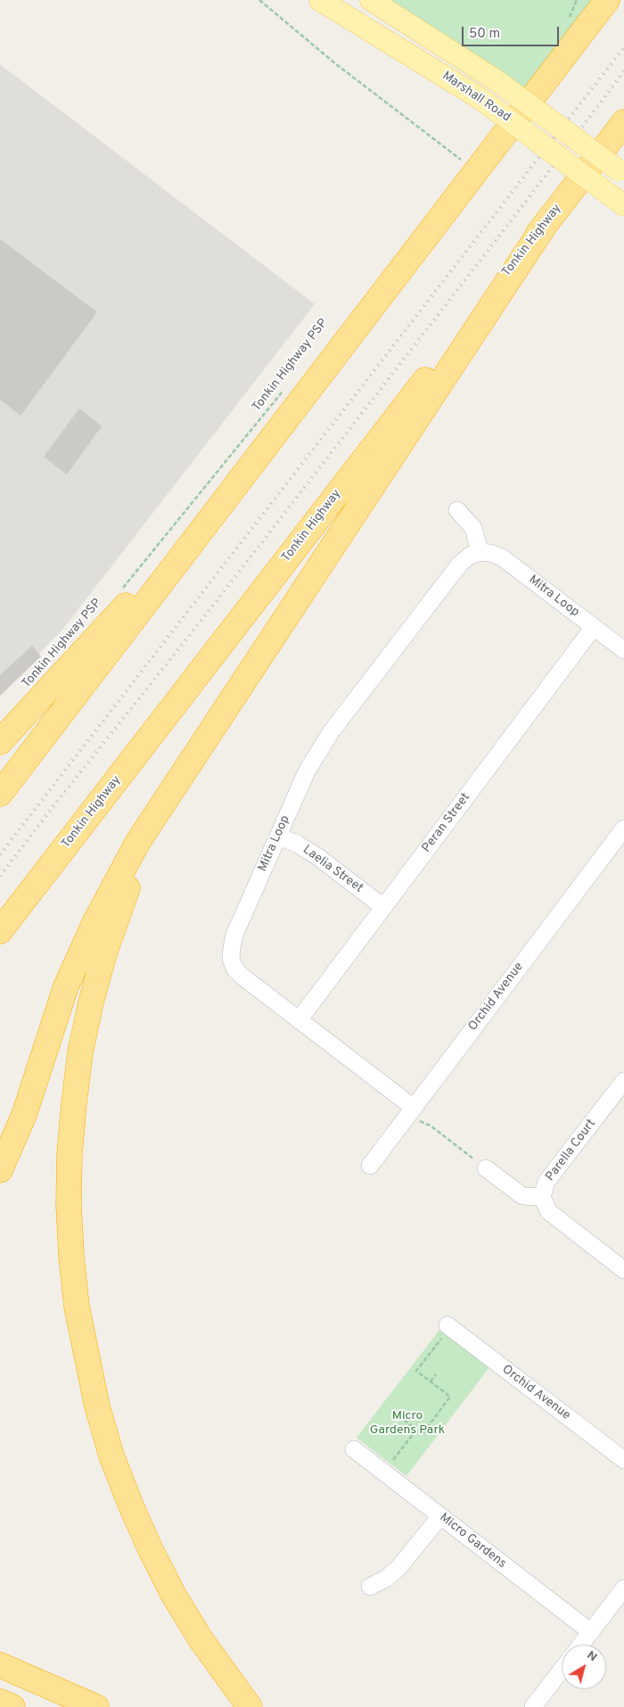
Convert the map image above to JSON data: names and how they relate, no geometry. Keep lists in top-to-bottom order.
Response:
{
  "streets": {
    "highway": ["Tonkin Highway"],
    "main road": ["Marshall Road"],
    "street": [
      "Mitra Loop",
      "Peran Street",
      "Laelia Street",
      "Orchid Avenue",
      "Parella Court",
      "Micro Gardens"
    ],
    "path": ["Tonkin Highway PSP"]
  },
  "crossings": [
    ["Mitra Loop", "Peran Street"],
    ["Mitra Loop", "Laelia Street"],
    ["Mitra Loop", "Orchid Avenue"],
    ["Peran Street", "Laelia Street"]
  ],
  "parks": ["Micro Gardens Park"],
  "scale_bar": "50 m",
  "north": "top right"
}
